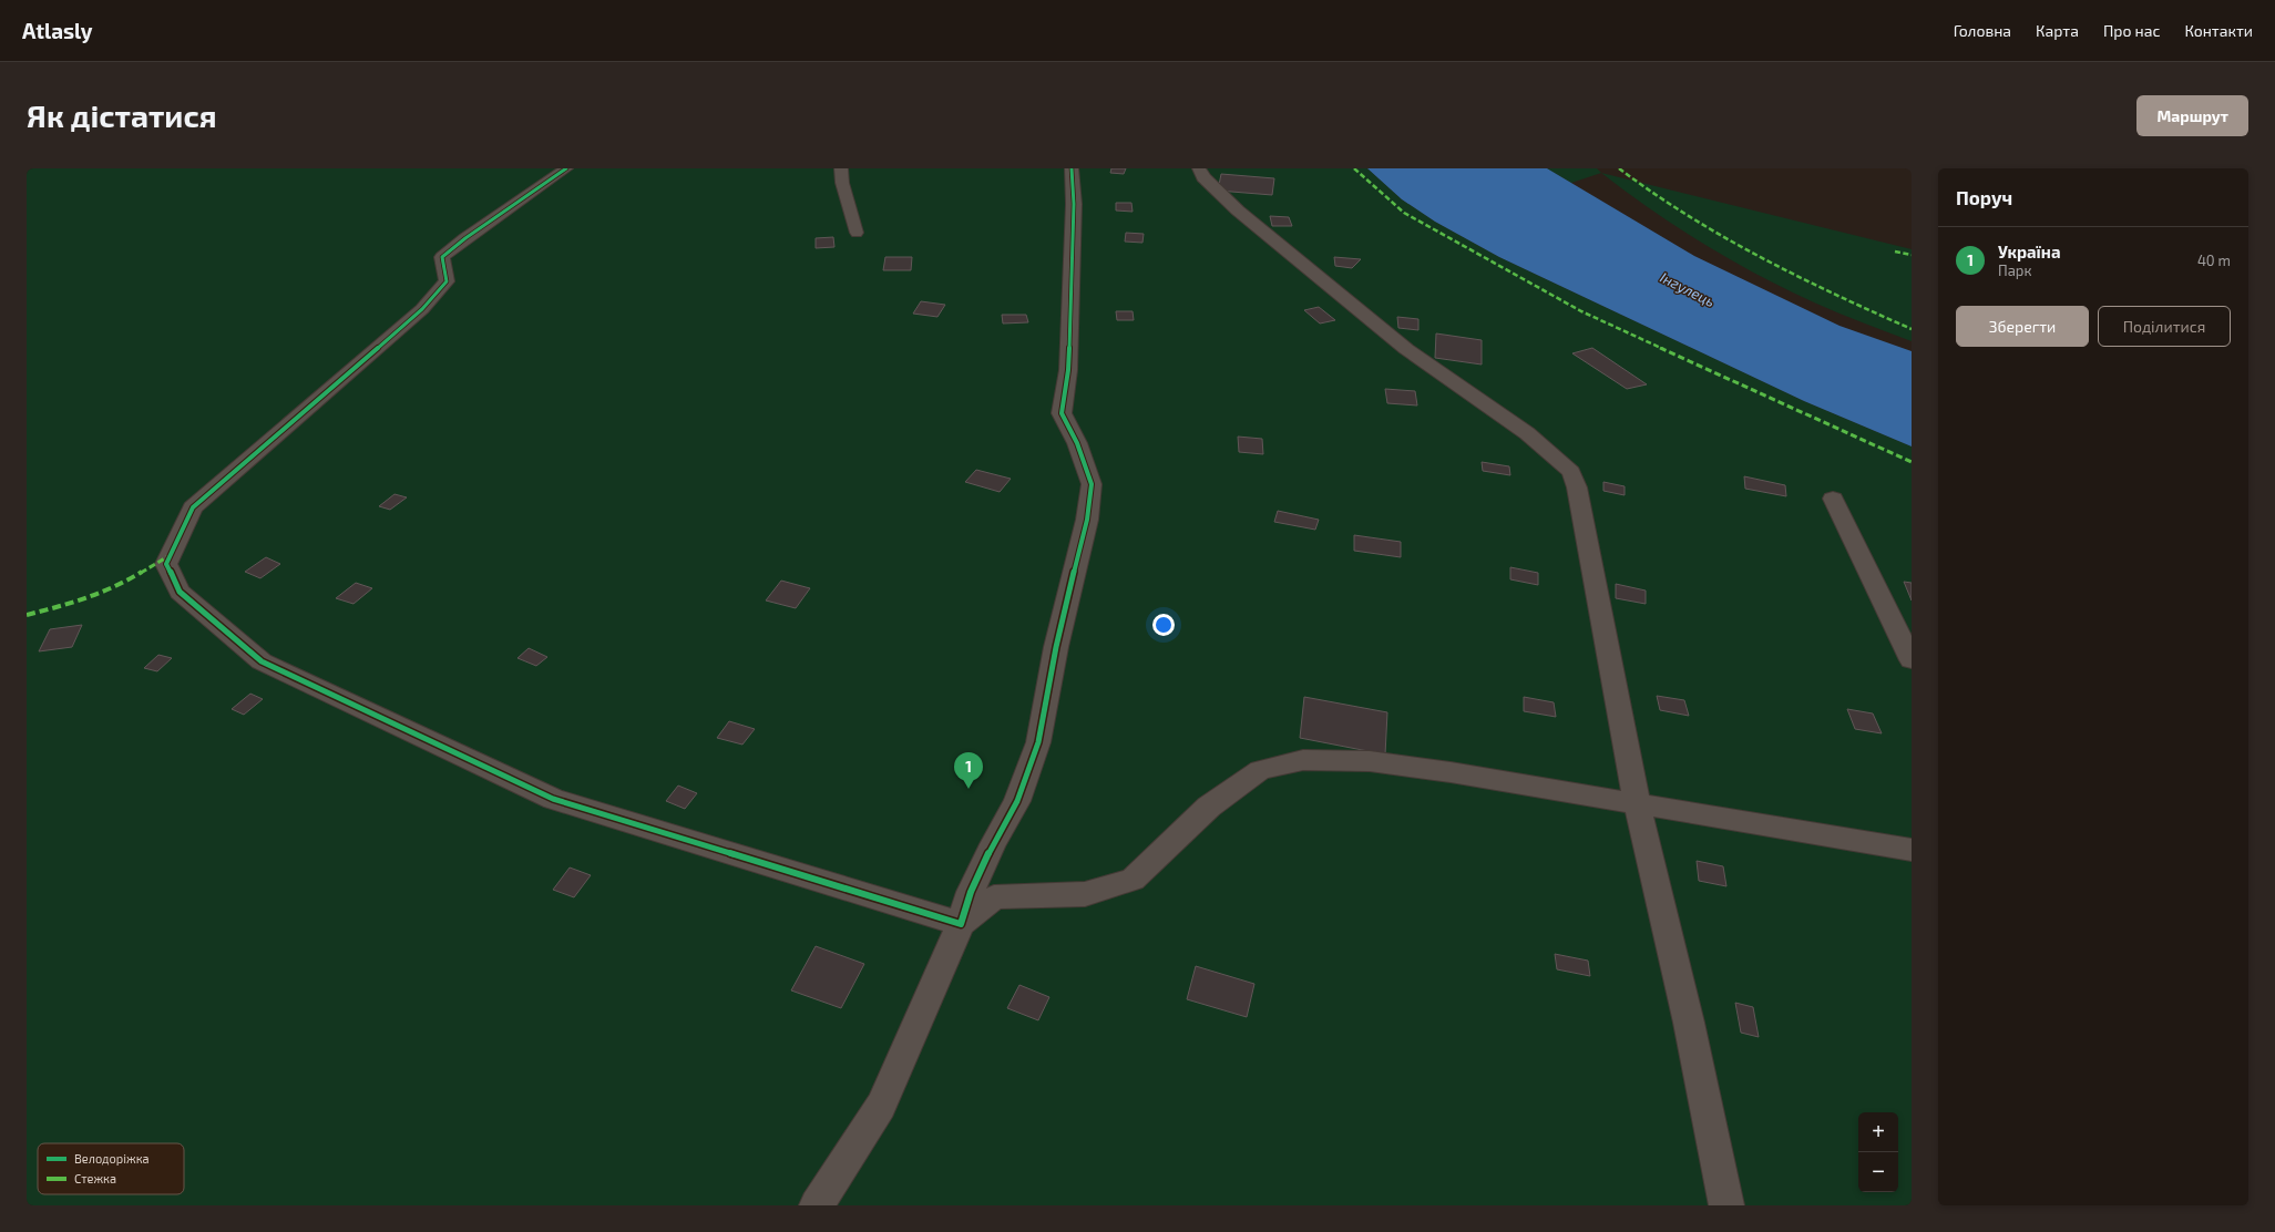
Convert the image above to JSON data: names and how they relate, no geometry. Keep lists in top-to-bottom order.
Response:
{
  "water": ["Інгулець"],
  "legend": ["Велодоріжка", "Стежка"],
  "page": {
    "header": "Atlasly",
    "nav": [
      "Головна",
      "Карта",
      "Про нас",
      "Контакти"
    ],
    "buttons": [
      "Маршрут",
      ["Зберегти", "Поділитися"]
    ],
    "title": "Як дістатися",
    "heading": "Поруч",
    "list": [
      {
        "mark": "1",
        "name": "Україна",
        "note": "Парк",
        "value": "40 m"
      }
    ],
    "pins": "1",
    "map_buttons": ["+", "−"]
  }
}
